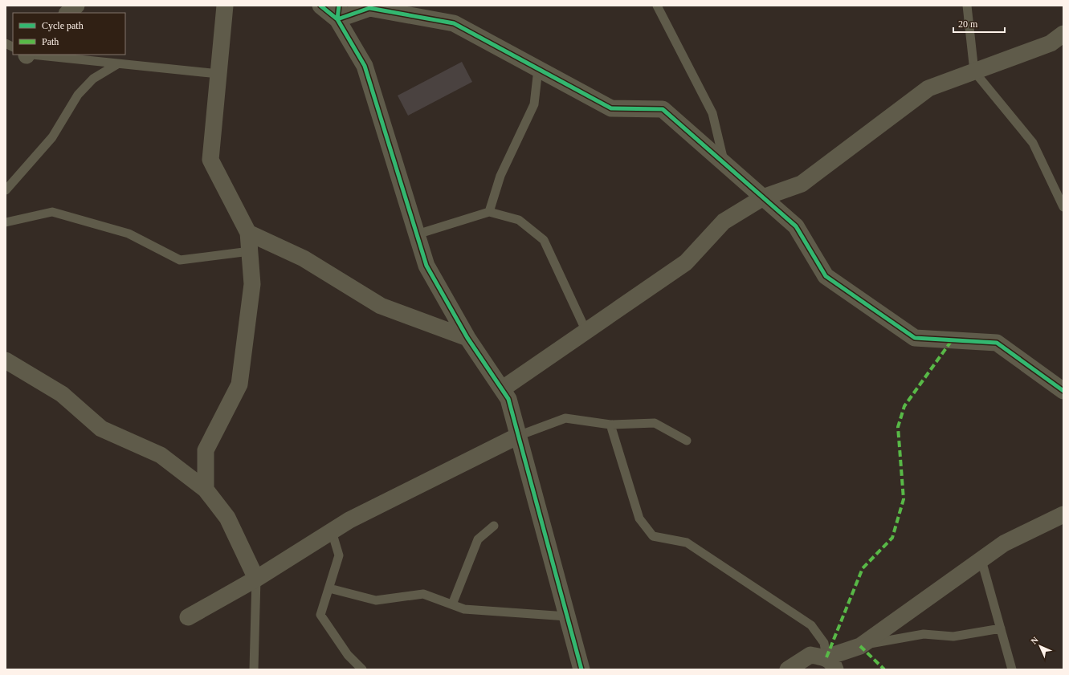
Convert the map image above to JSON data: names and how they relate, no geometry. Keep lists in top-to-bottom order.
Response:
{
  "legend": ["Cycle path", "Path"],
  "scale_bar": "20 m",
  "north": "top left"
}
